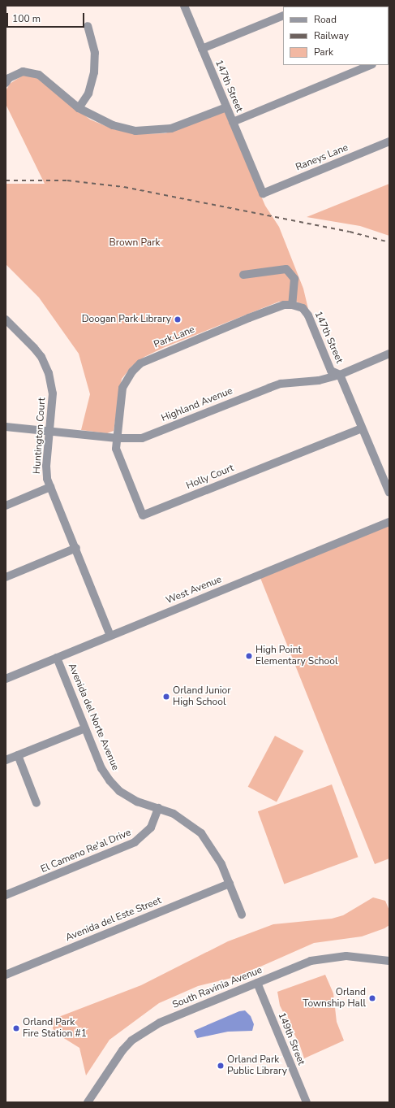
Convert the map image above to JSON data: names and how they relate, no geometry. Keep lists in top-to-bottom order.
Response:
{
  "streets": {
    "street": [
      "147th Street",
      "Raneys Lane",
      "Park Lane",
      "Highland Avenue",
      "Huntington Court",
      "Holly Court",
      "West Avenue",
      "Avenida del Norte Avenue",
      "El Cameno Re'al Drive",
      "Avenida del Este Street",
      "South Ravinia Avenue",
      "149th Street"
    ]
  },
  "crossings": [
    ["147th Street", "Raneys Lane"],
    ["147th Street", "Park Lane"],
    ["147th Street", "Highland Avenue"],
    ["147th Street", "Holly Court"],
    ["Park Lane", "Highland Avenue"],
    ["Park Lane", "Holly Court"],
    ["Highland Avenue", "Huntington Court"],
    ["Highland Avenue", "Holly Court"],
    ["Huntington Court", "West Avenue"],
    ["West Avenue", "Avenida del Norte Avenue"],
    ["Avenida del Norte Avenue", "El Cameno Re'al Drive"],
    ["Avenida del Norte Avenue", "Avenida del Este Street"],
    ["South Ravinia Avenue", "149th Street"]
  ],
  "parks": ["Brown Park"],
  "places": [
    "Doogan Park Library",
    "High Point Elementary School",
    "Orland Junior High School",
    "Orland Township Hall",
    "Orland Park Fire Station #1",
    "Orland Park Public Library"
  ],
  "legend": ["Road", "Railway", "Park"],
  "scale_bar": "100 m"
}
